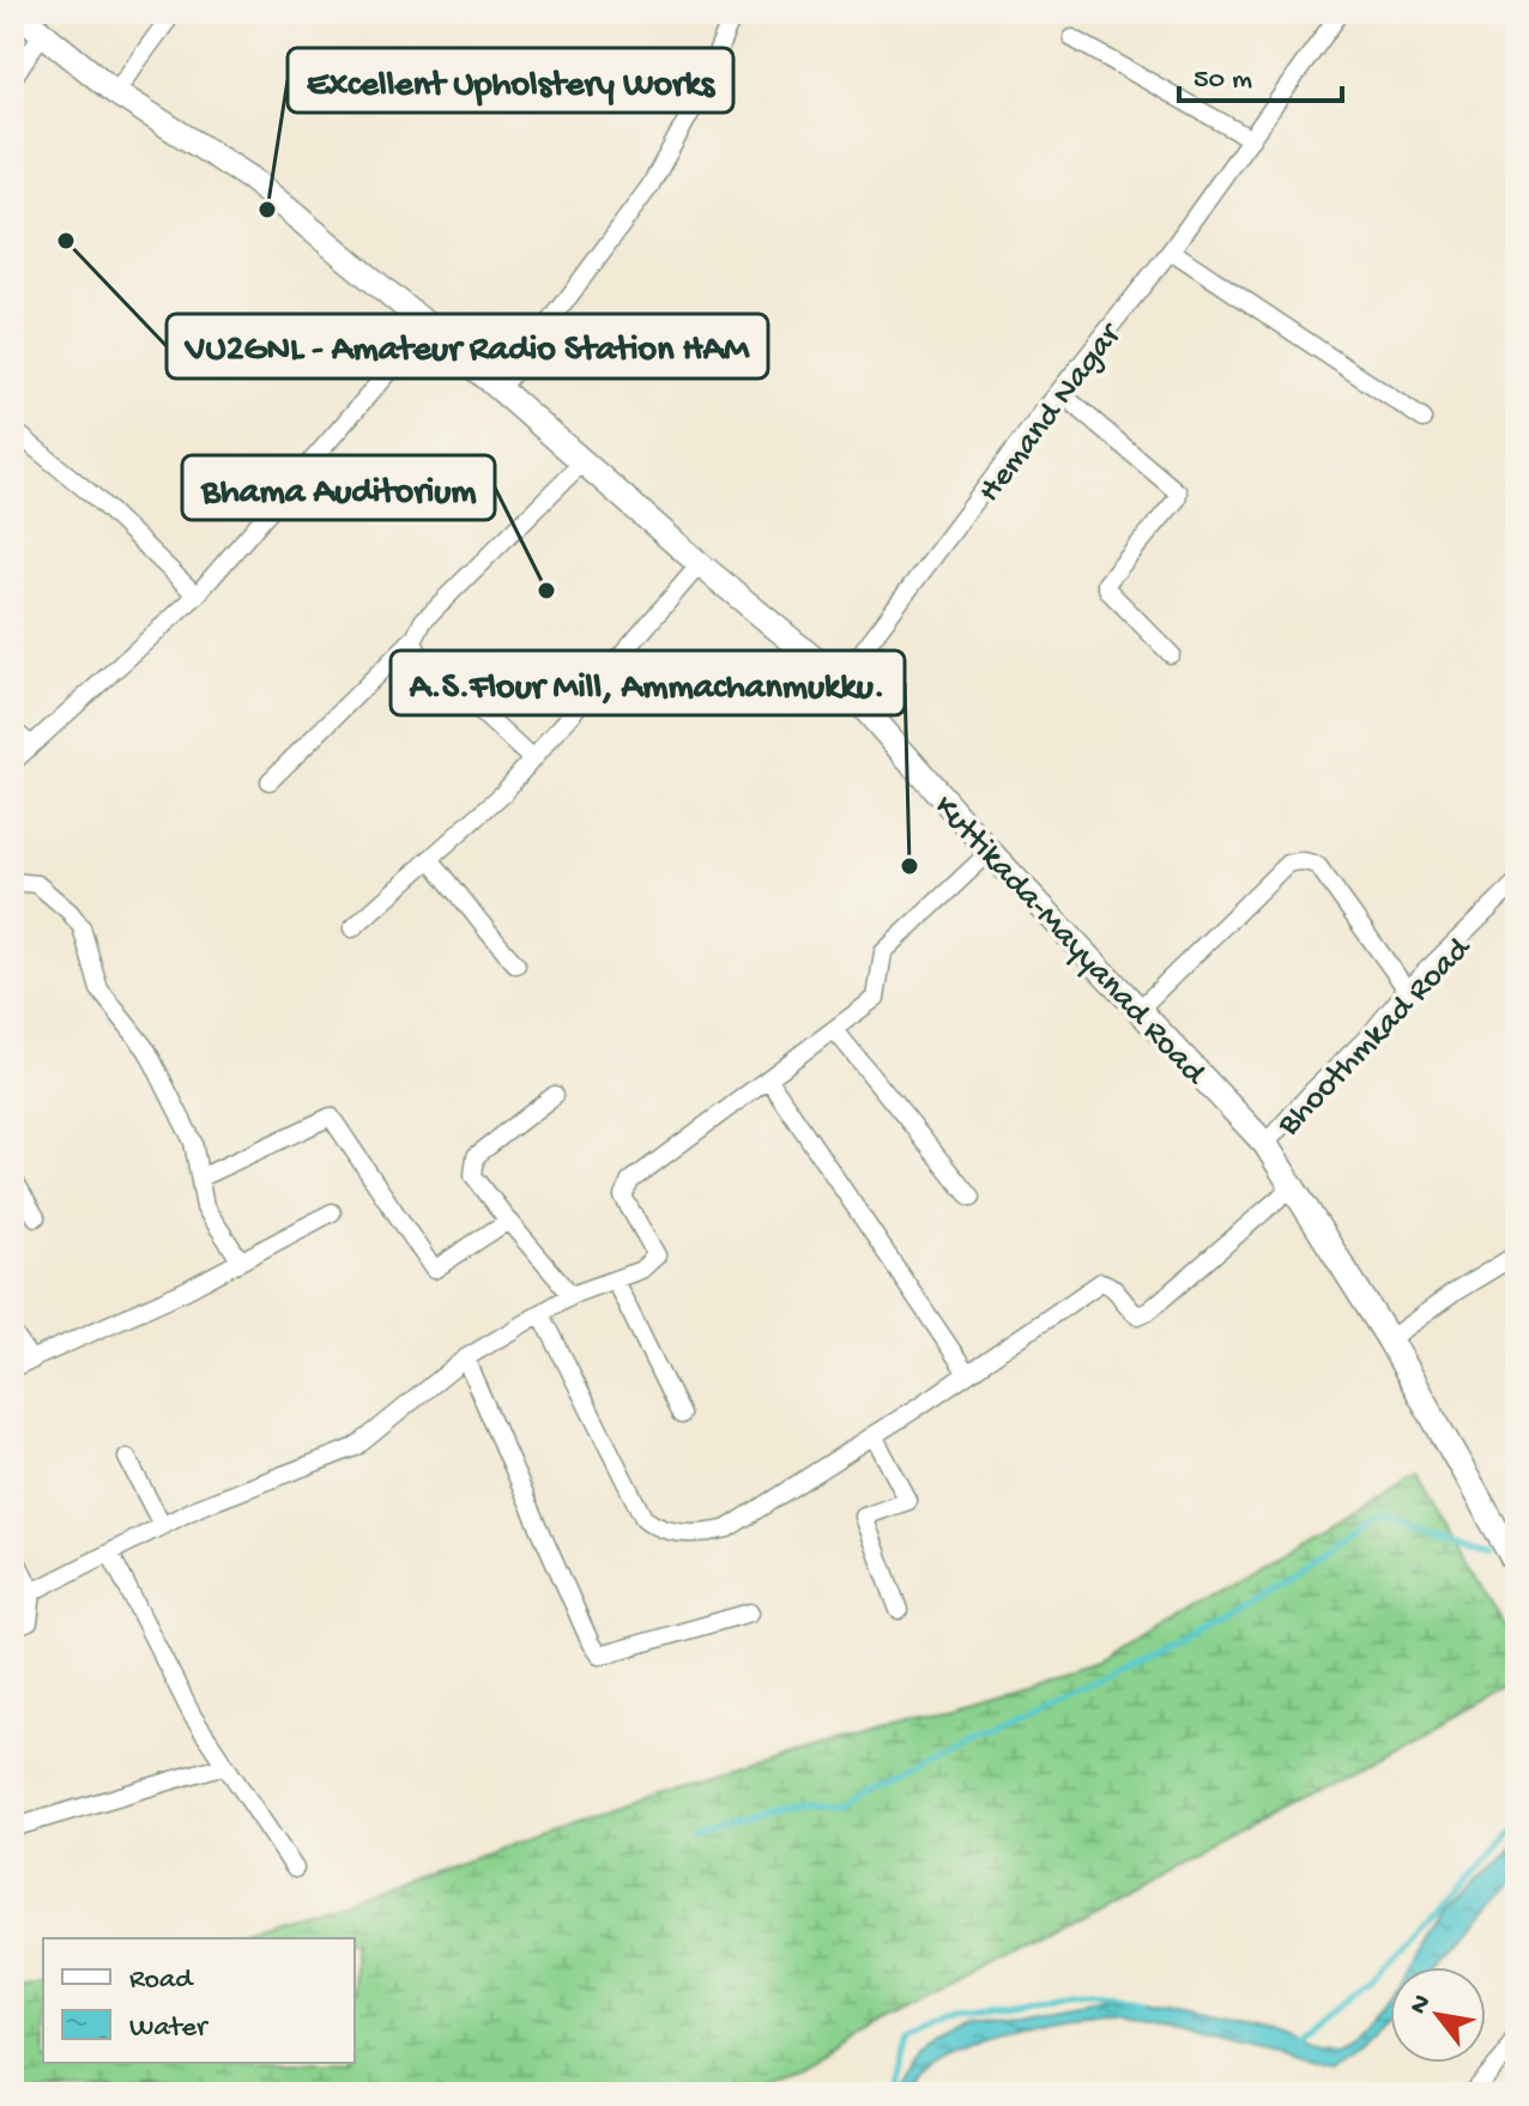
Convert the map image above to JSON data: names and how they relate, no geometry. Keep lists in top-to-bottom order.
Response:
{
  "streets": {
    "main road": ["Kuttikada-Mayyanad Road"],
    "street": ["Hemand Nagar", "Bhoothmkad Road"]
  },
  "crossings": [
    ["Hemand Nagar", "Kuttikada-Mayyanad Road"],
    ["Kuttikada-Mayyanad Road", "Bhoothmkad Road"]
  ],
  "places": [
    "Excellent Upholstery Works",
    "VU2GNL - Amateur Radio Station HAM",
    "Bhama Auditorium",
    "A.S.Flour Mill, Ammachanmukku."
  ],
  "legend": ["Road", "Water"],
  "scale_bar": "50 m",
  "north": "top left"
}
